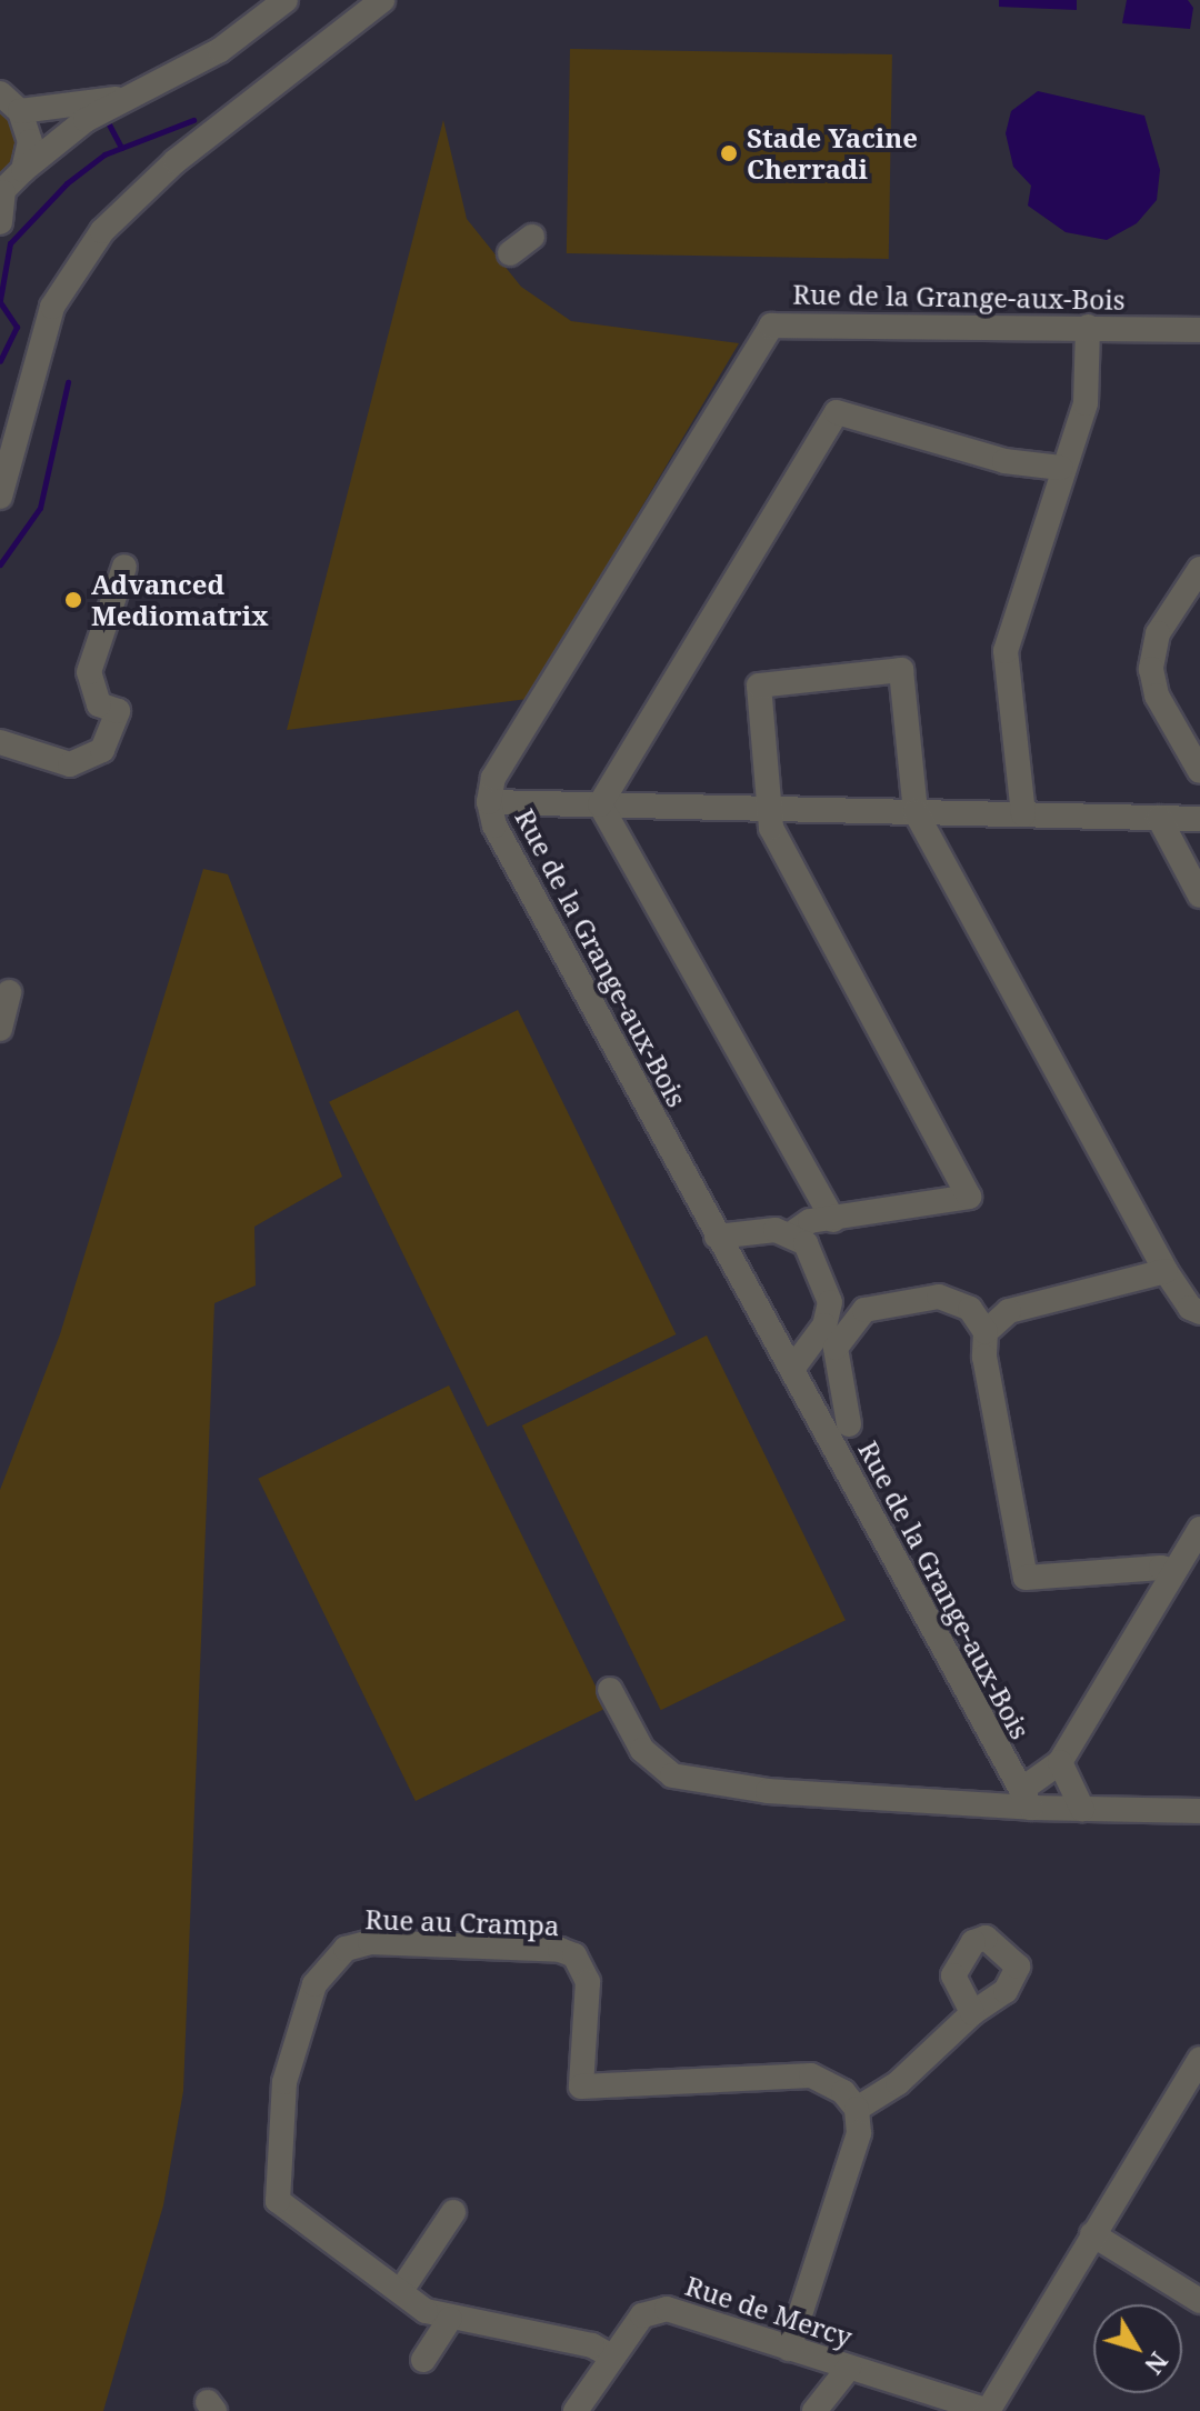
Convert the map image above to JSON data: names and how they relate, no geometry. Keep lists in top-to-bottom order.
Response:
{
  "streets": {
    "street": ["Rue de la Grange-aux-Bois", "Rue au Crampa", "Rue de Mercy"]
  },
  "crossings": [
    ["Rue au Crampa", "Rue de Mercy"]
  ],
  "places": ["Stade Yacine Cherradi", "Advanced Mediomatrix"],
  "north": "bottom right"
}
